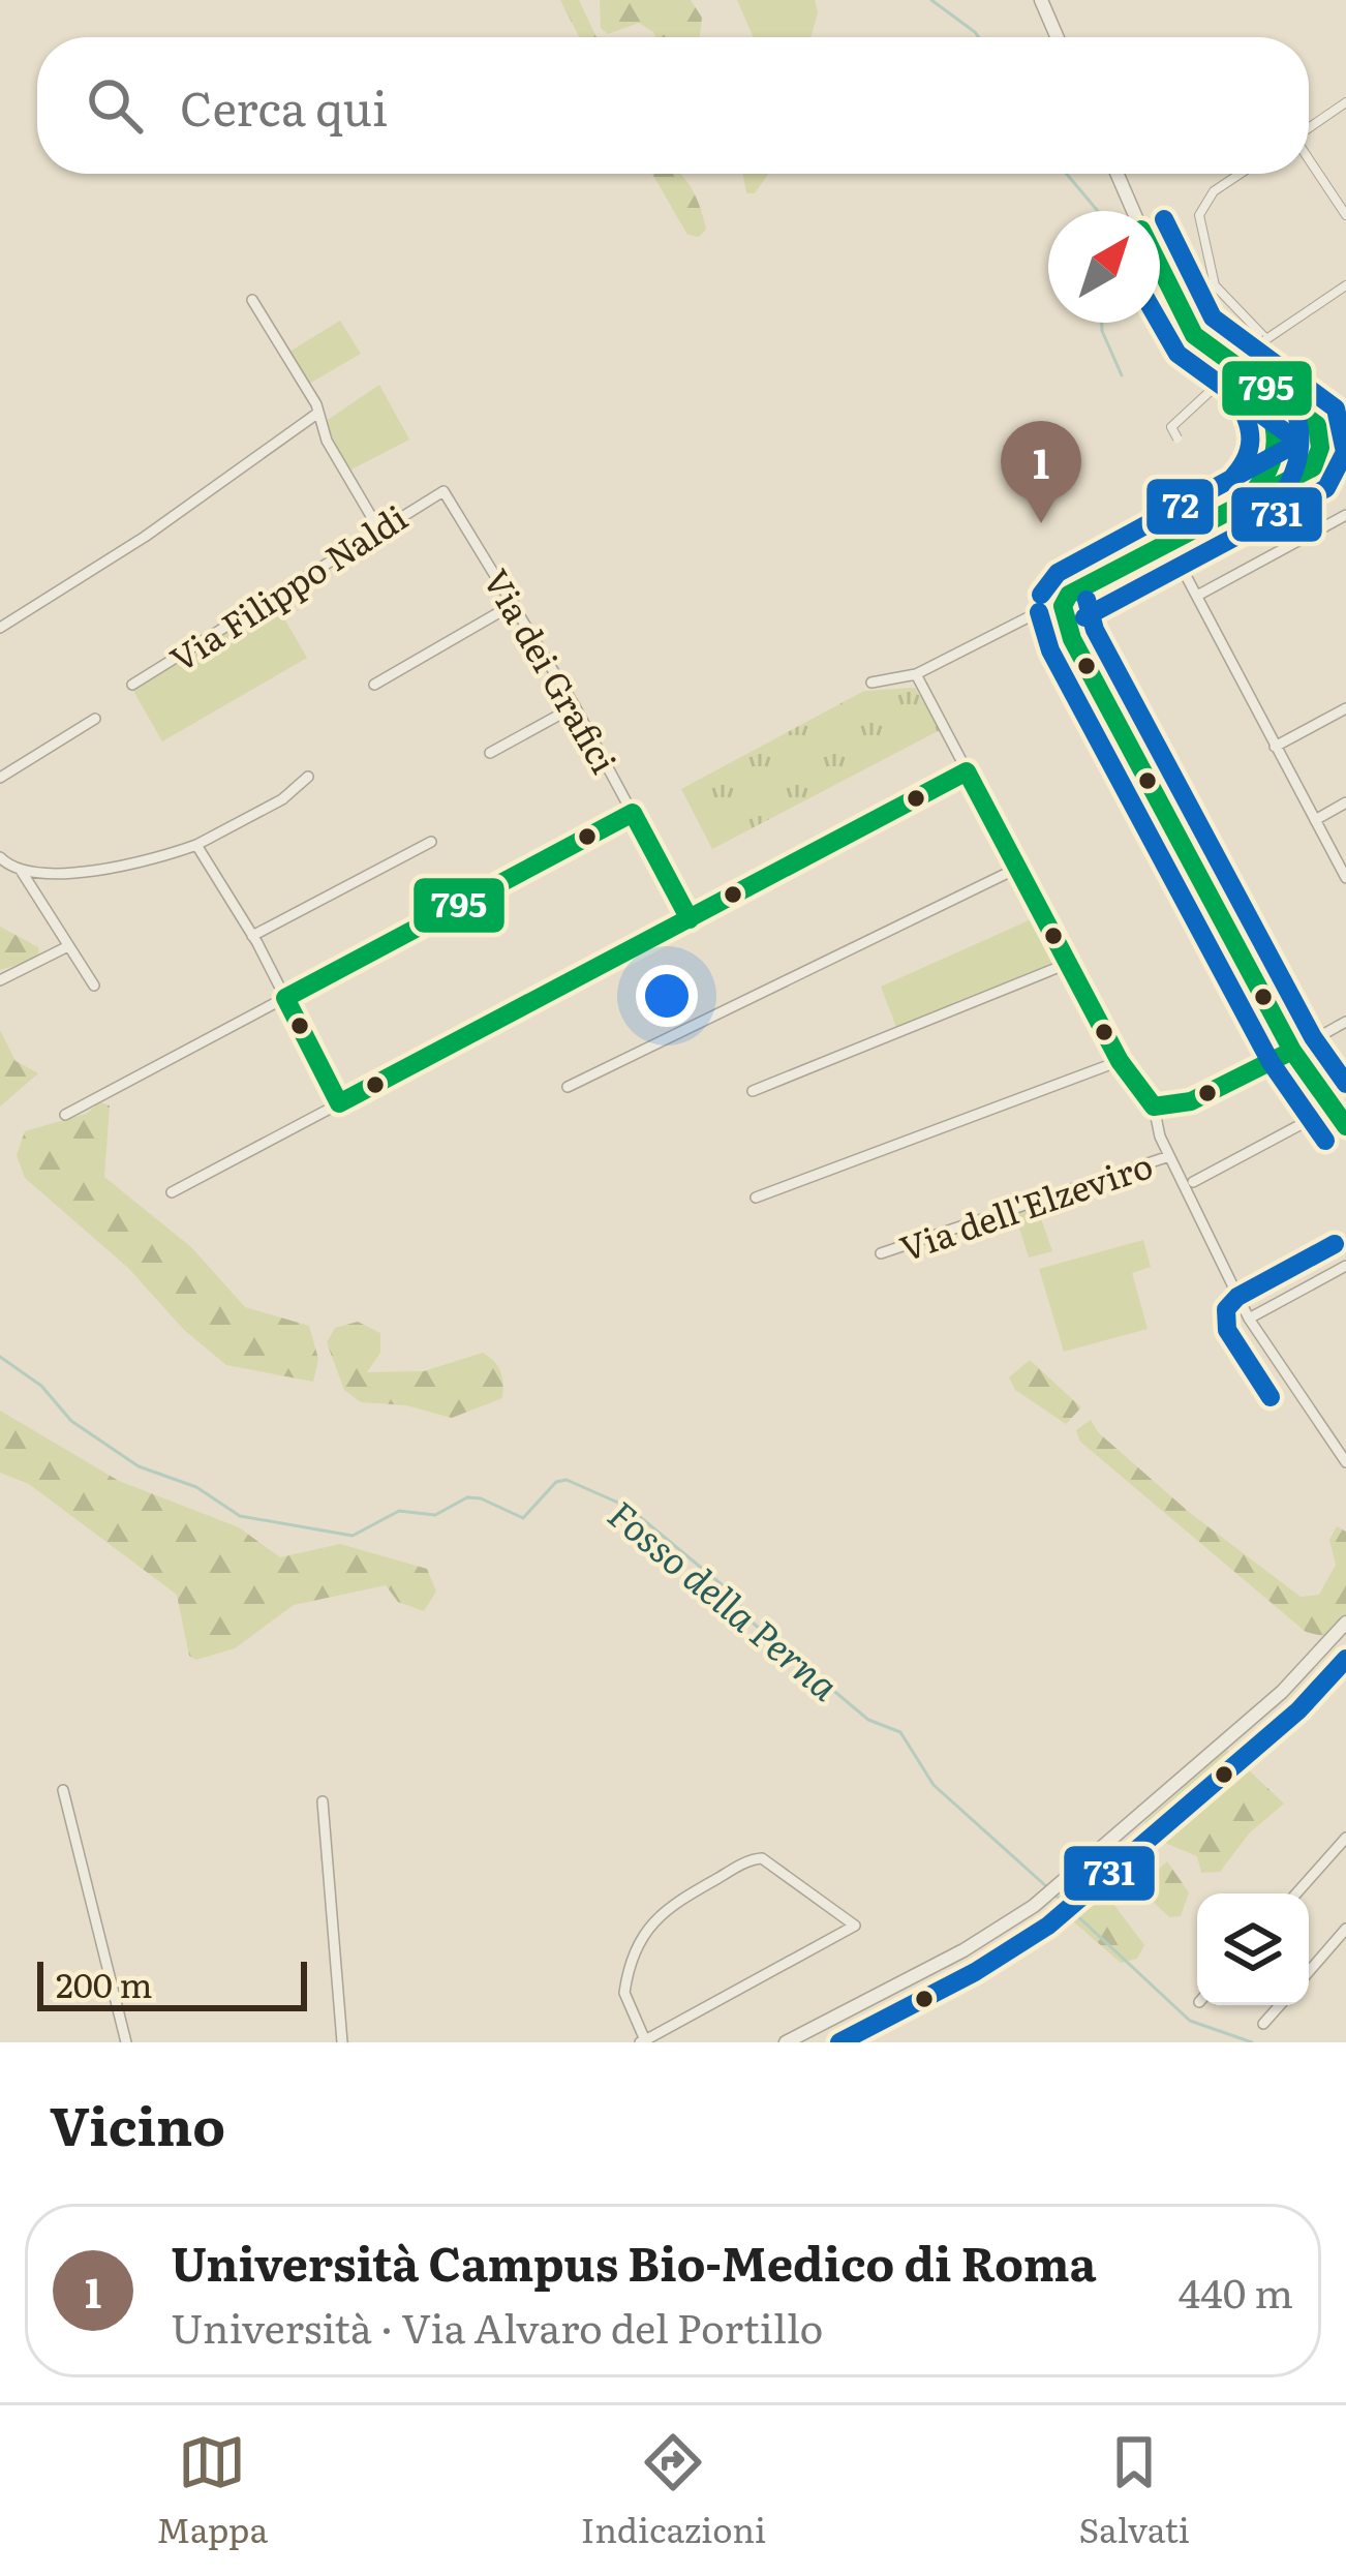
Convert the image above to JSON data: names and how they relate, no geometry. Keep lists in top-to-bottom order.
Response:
{
  "streets": {
    "street": ["Via Filippo Naldi", "Via dei Grafici", "Via dell'Elzeviro"]
  },
  "crossings": [
    ["Via Filippo Naldi", "Via dei Grafici"]
  ],
  "water": ["Fosso della Perna"],
  "lines": ["transit line 731", "transit line 795", "transit line 72"],
  "scale_bar": "200 m",
  "north": "top right",
  "page": {
    "search": "Cerca qui",
    "pins": "1",
    "scale": "200 m",
    "heading": "Vicino",
    "list": [
      {
        "mark": "1",
        "name": "Università Campus Bio-Medico di Roma",
        "note": "Università · Via Alvaro del Portillo",
        "value": "440 m"
      }
    ],
    "nav": ["Mappa", "Indicazioni", "Salvati"]
  }
}
